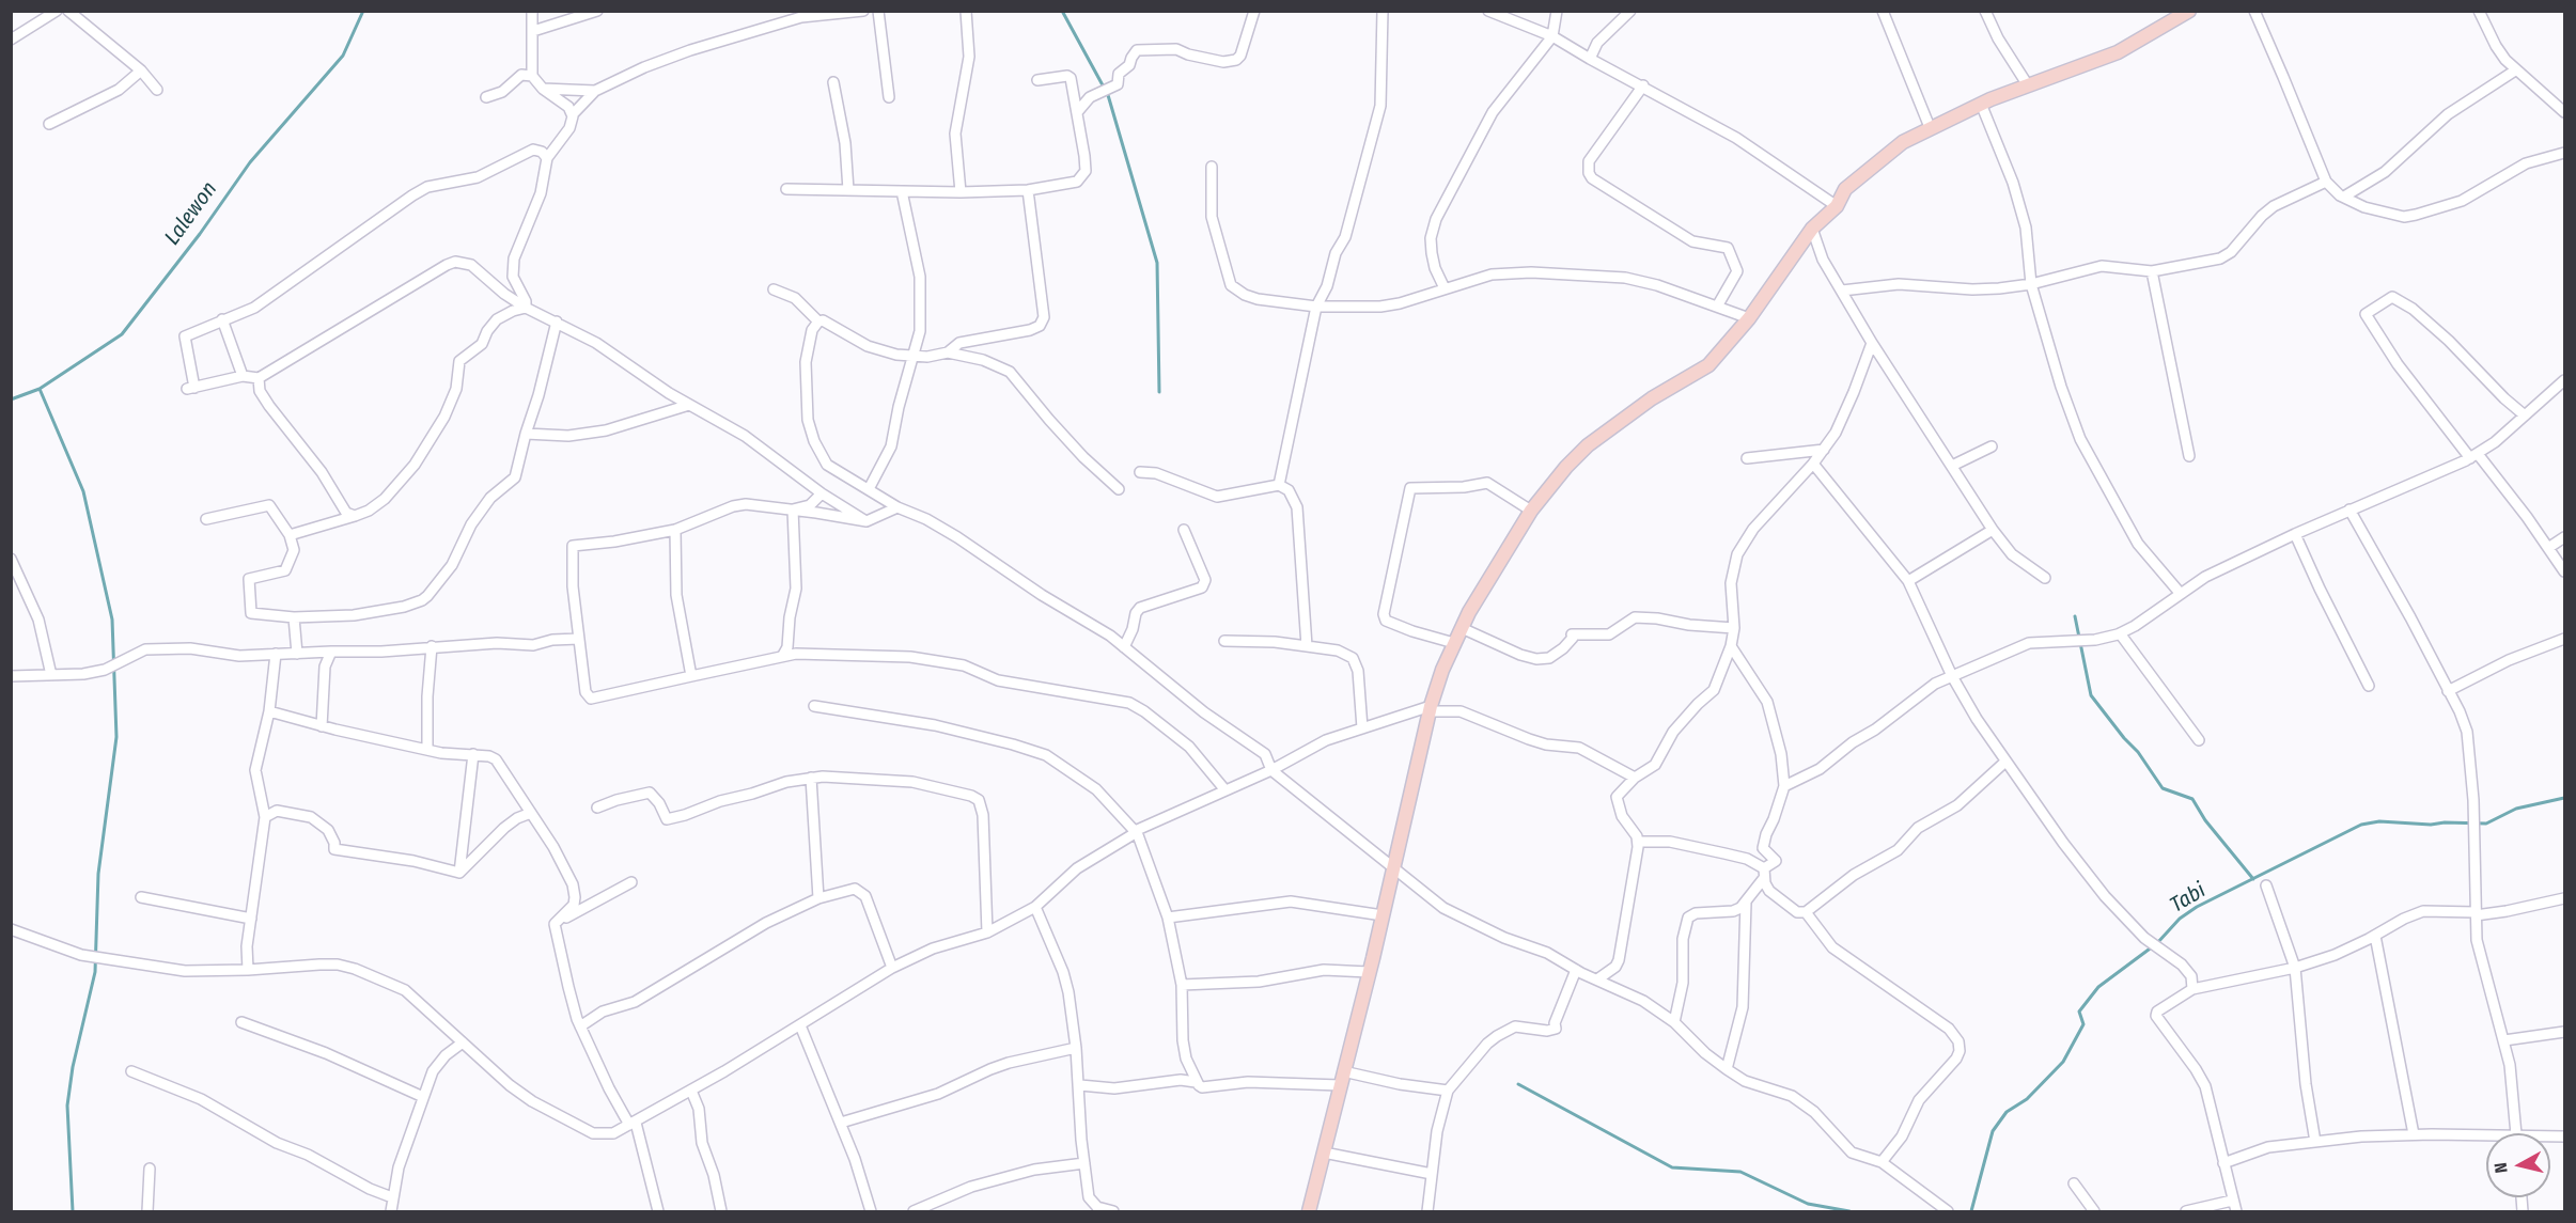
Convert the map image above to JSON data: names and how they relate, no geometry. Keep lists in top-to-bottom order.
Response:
{
  "water": ["Lalewon", "Tabi"],
  "north": "left"
}
